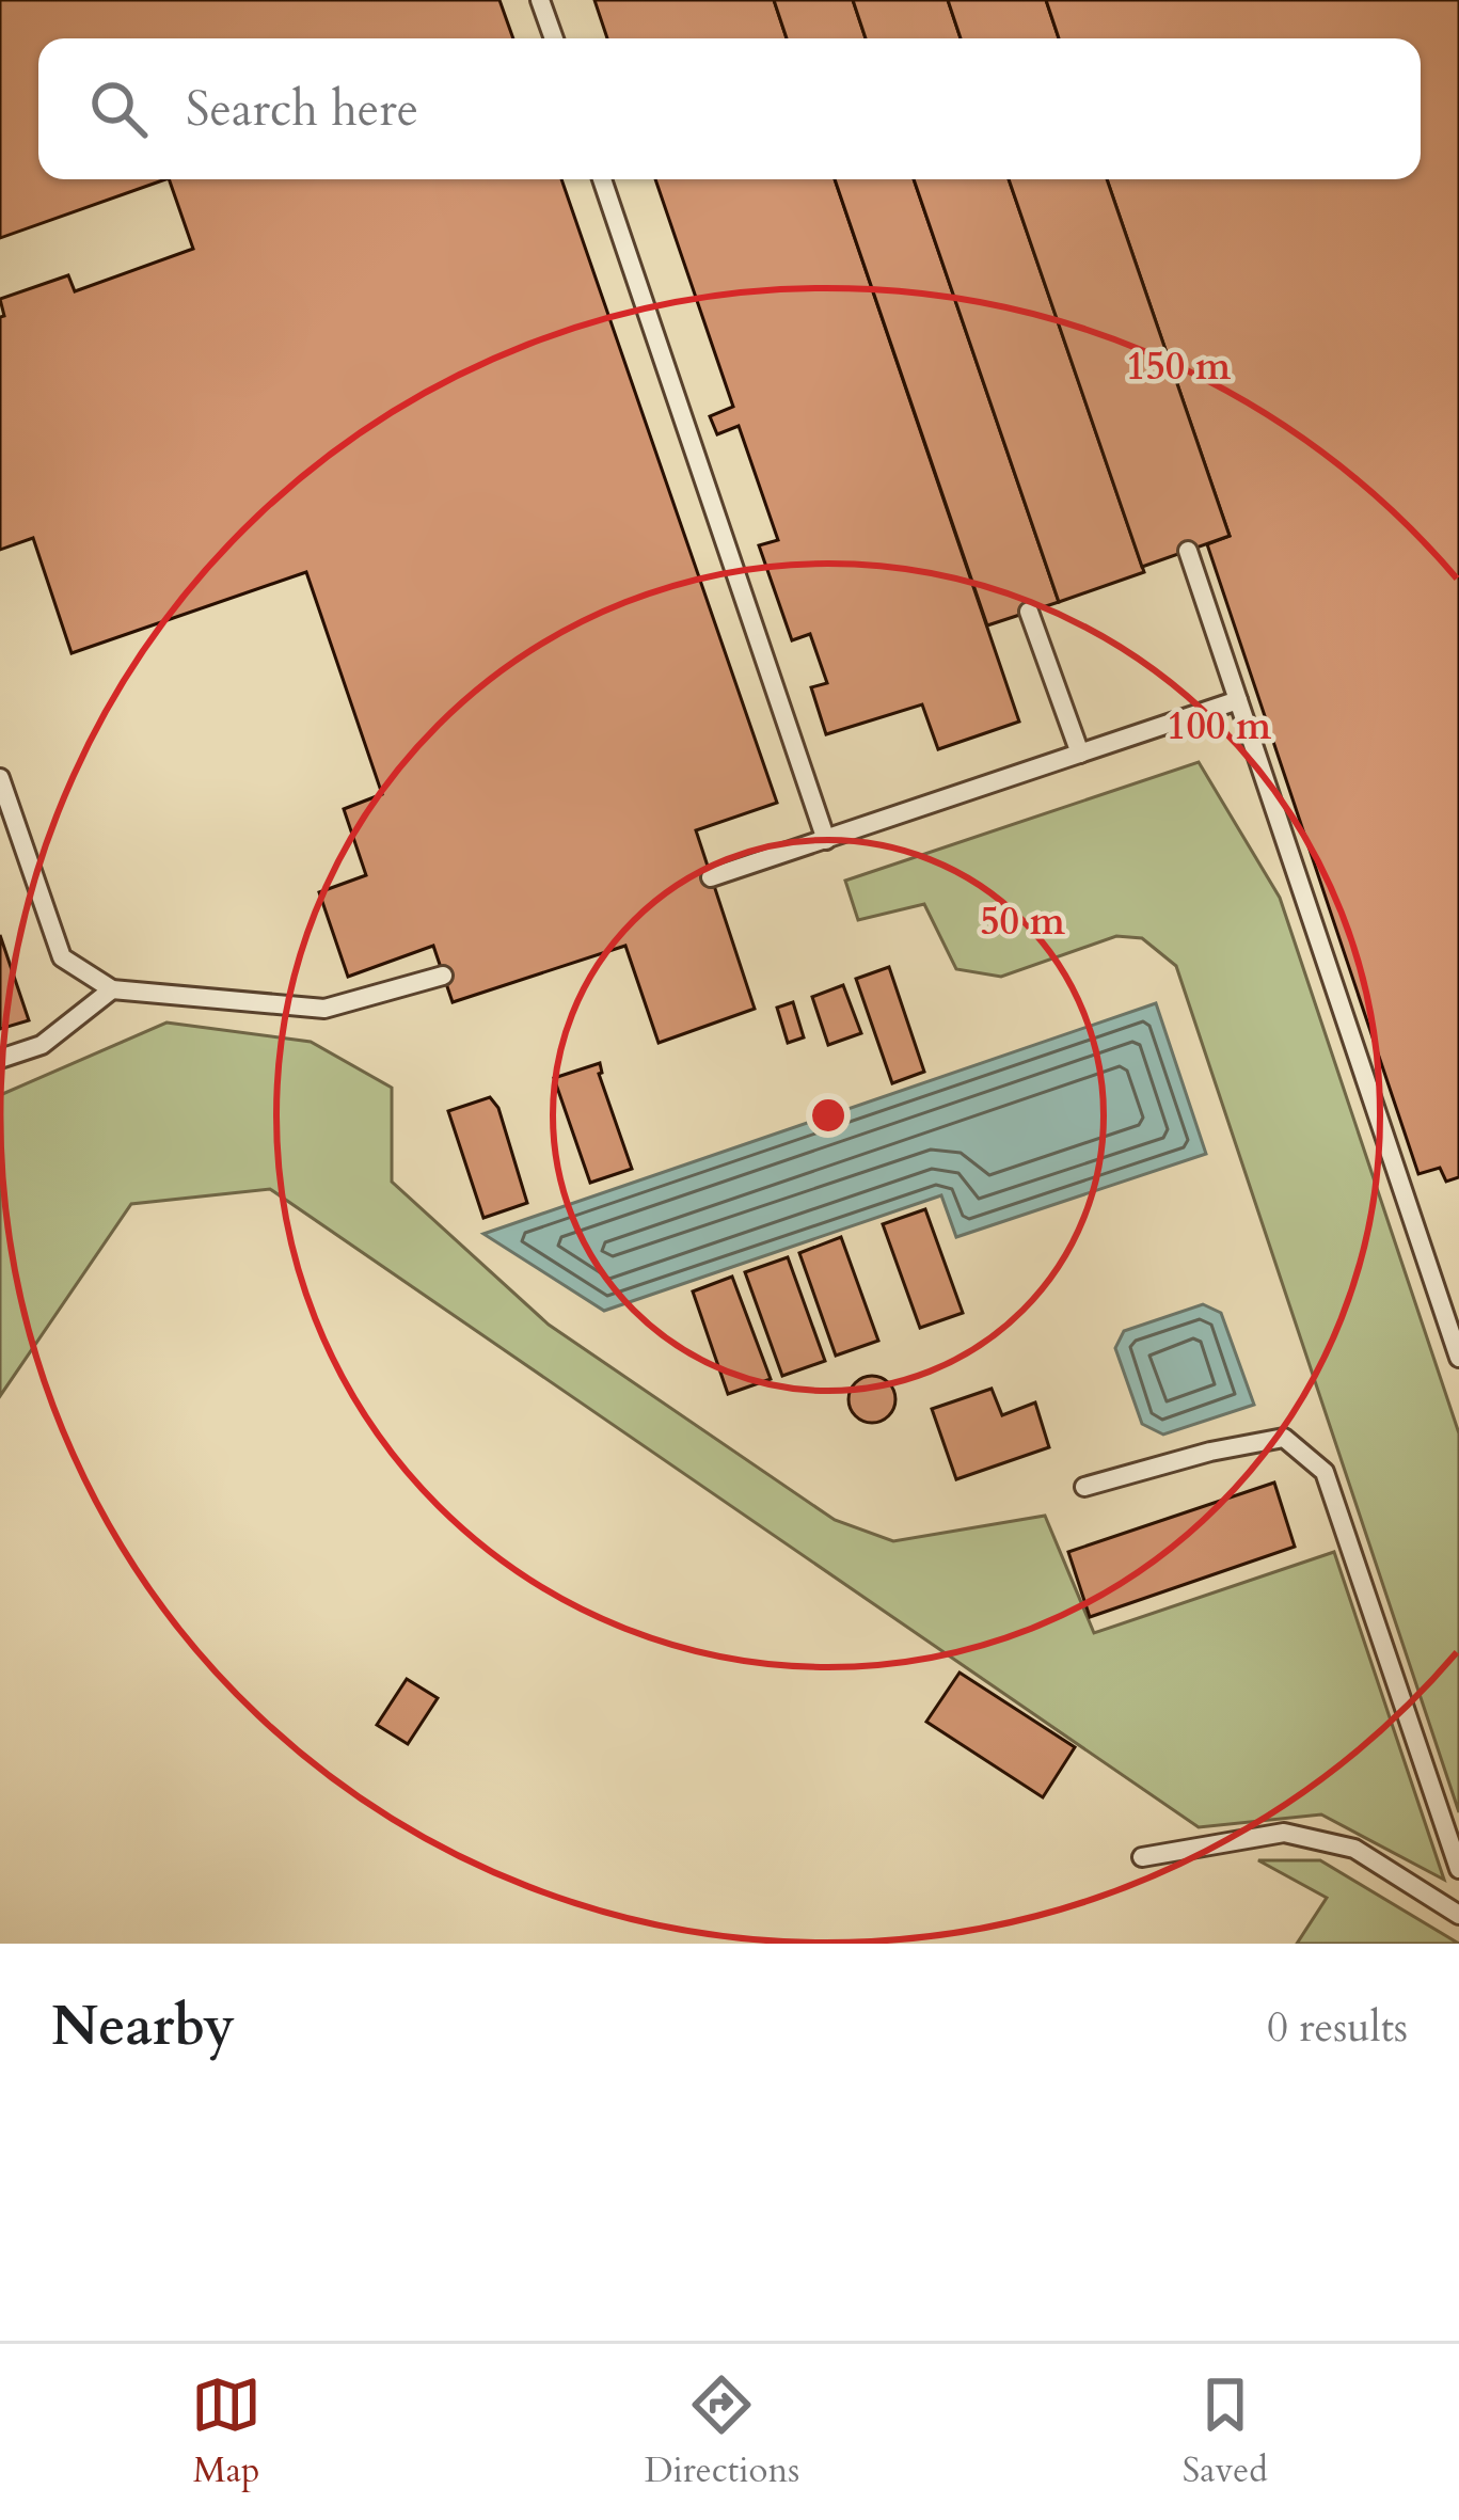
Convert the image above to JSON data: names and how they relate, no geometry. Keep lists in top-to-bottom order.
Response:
{
  "page": {
    "search": "Search here",
    "heading": ["Nearby", "0 results"],
    "nav": ["Map", "Directions", "Saved"]
  },
  "rings": ["150 m", "100 m", "50 m"]
}
